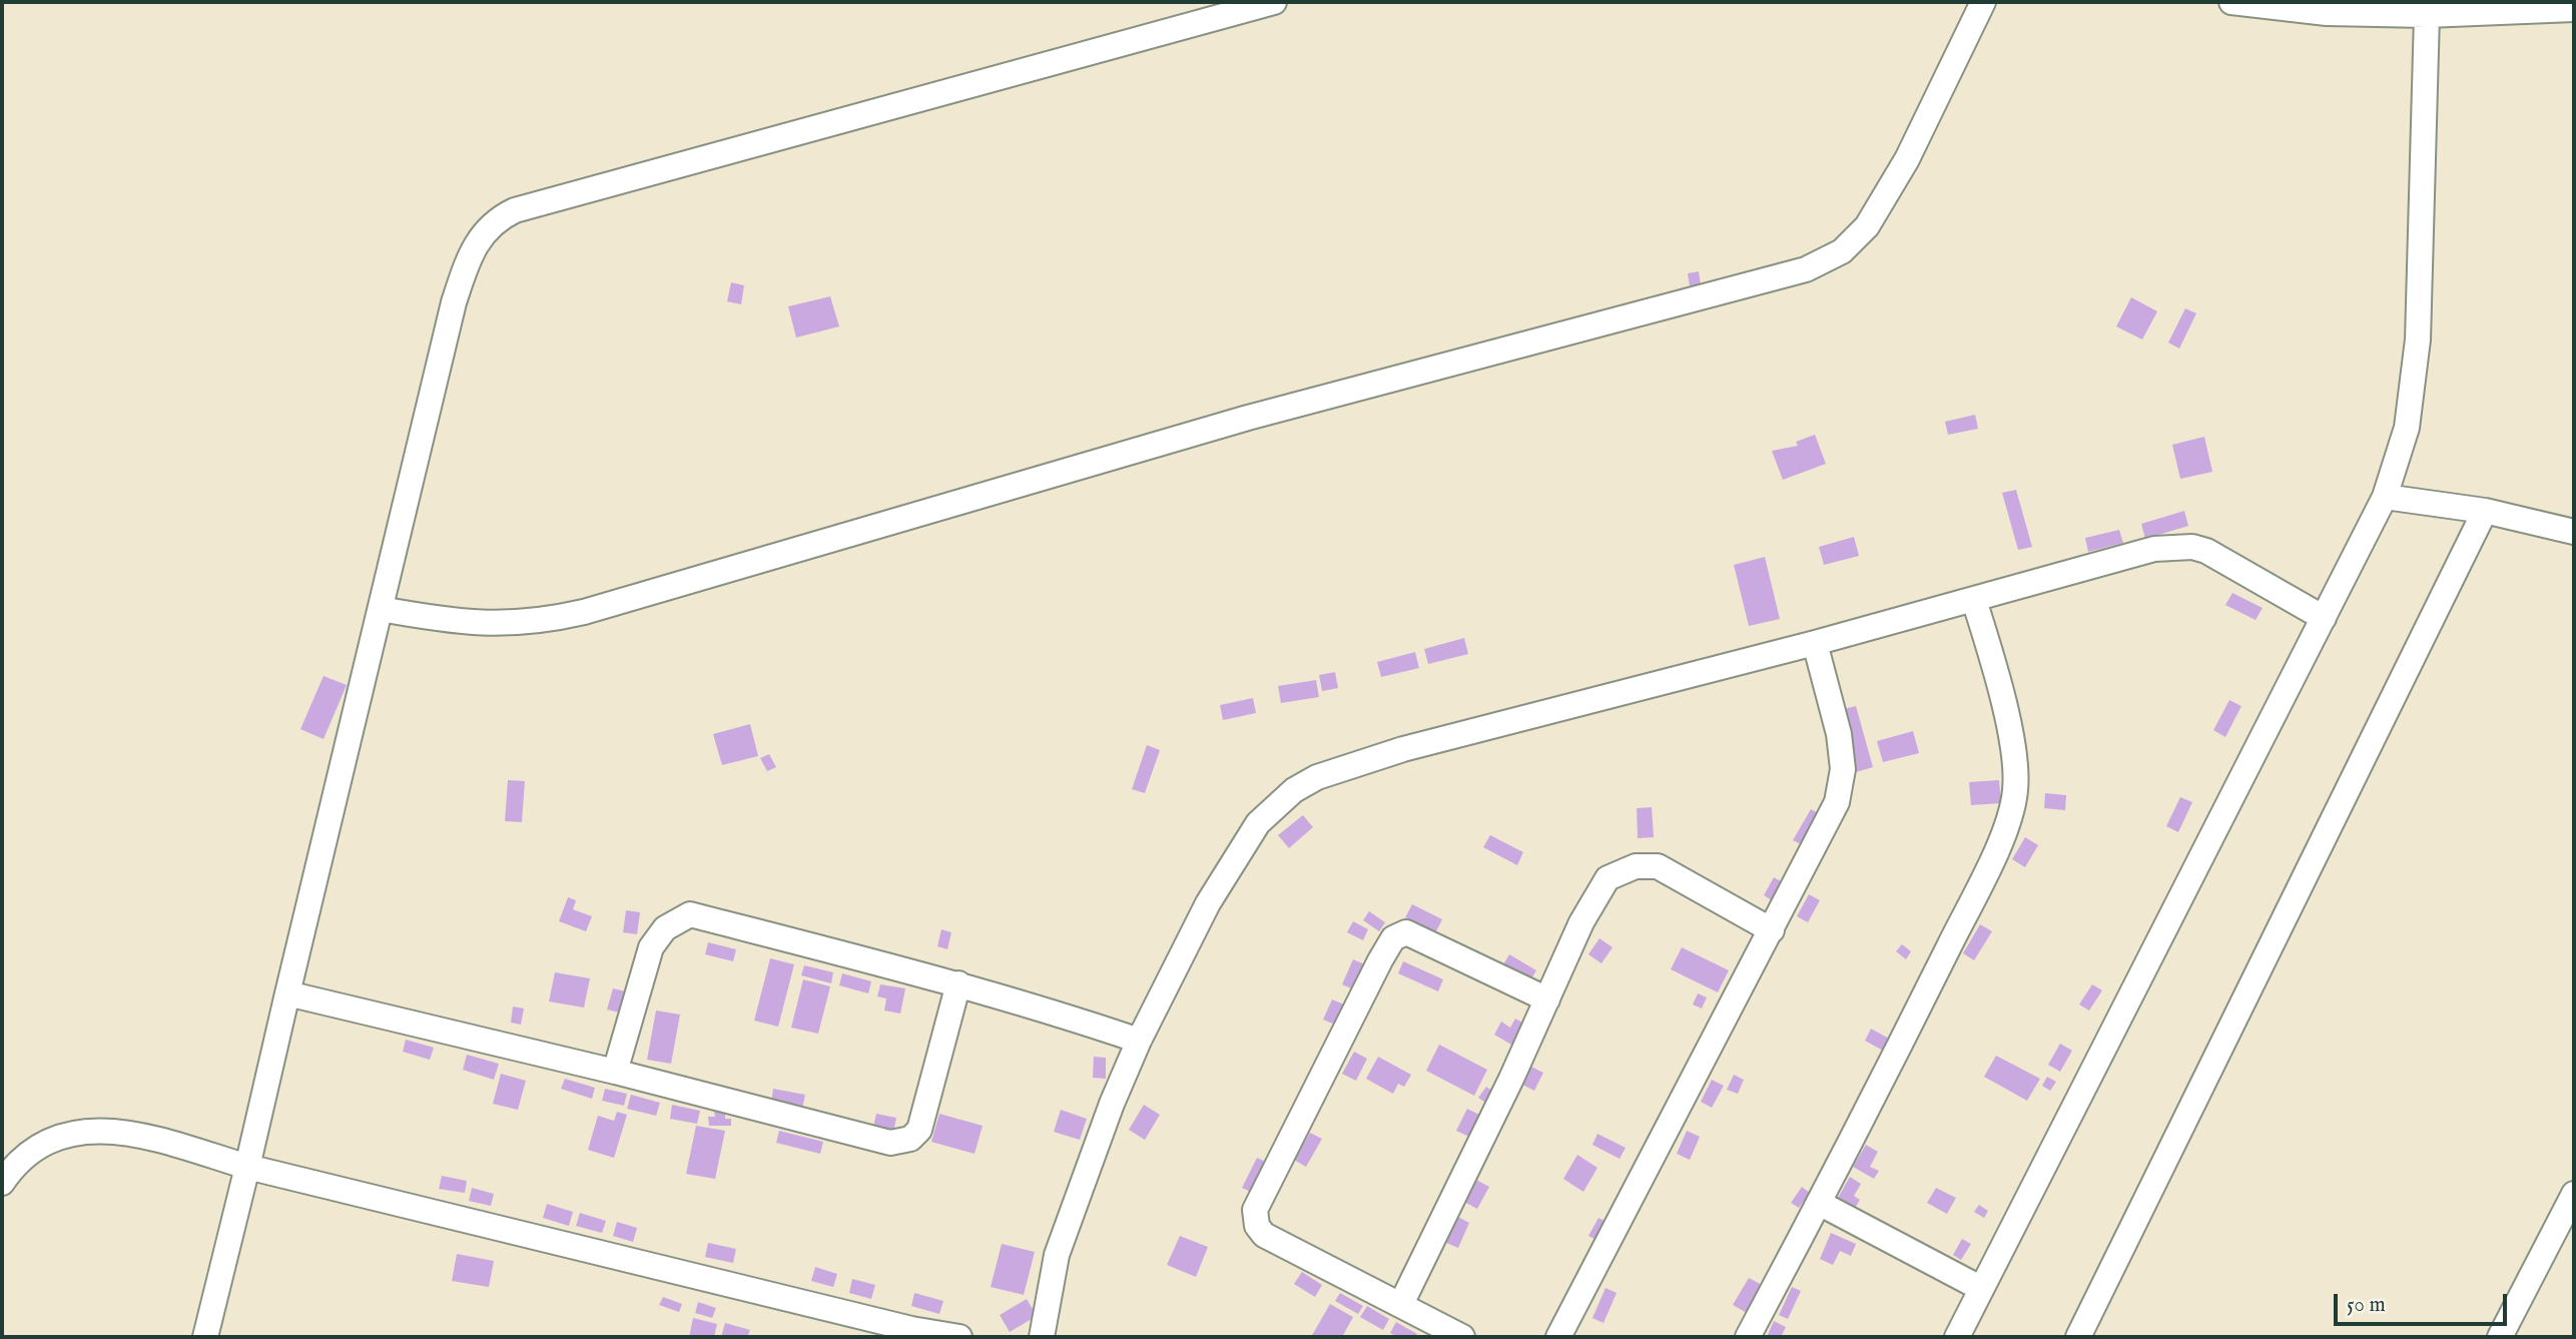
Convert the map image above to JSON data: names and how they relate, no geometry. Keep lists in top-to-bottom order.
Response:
{
  "scale_bar": "50 m"
}
